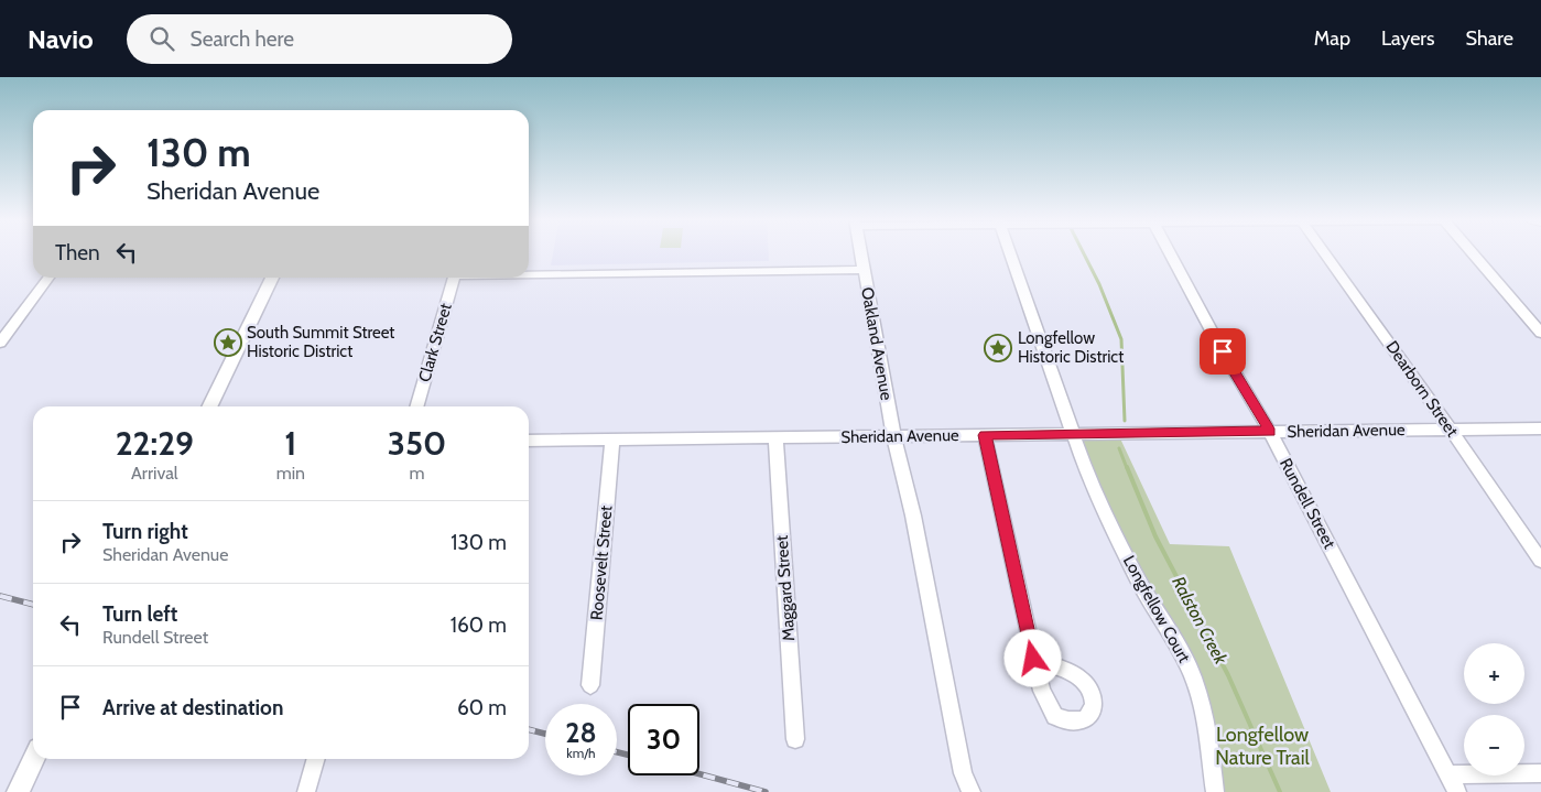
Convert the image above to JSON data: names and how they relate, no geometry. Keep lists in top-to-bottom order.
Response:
{
  "streets": {
    "street": [
      "Clark Street",
      "Oakland Avenue",
      "Dearborn Street",
      "Sheridan Avenue",
      "Rundell Street",
      "Roosevelt Street",
      "Maggard Street",
      "Longfellow Court"
    ]
  },
  "crossings": [
    ["Oakland Avenue", "Sheridan Avenue"],
    ["Dearborn Street", "Sheridan Avenue"],
    ["Sheridan Avenue", "Rundell Street"],
    ["Sheridan Avenue", "Roosevelt Street"],
    ["Sheridan Avenue", "Maggard Street"],
    ["Sheridan Avenue", "Longfellow Court"]
  ],
  "water": ["Ralston Creek"],
  "parks": ["Longfellow Nature Trail"],
  "places": {
    "place": ["South Summit Street Historic District", "Longfellow Historic District"]
  },
  "page": {
    "header": "Navio",
    "search": "Search here",
    "nav": ["Map", "Layers", "Share"],
    "turn": ["130 m", "Sheridan Avenue"],
    "then": "Then",
    "eta": [
      "22:29",
      "Arrival",
      "1",
      "min",
      "350",
      "m"
    ],
    "list": [
      {
        "name": "Turn right",
        "note": "Sheridan Avenue",
        "value": "130 m"
      },
      {
        "name": "Turn left",
        "note": "Rundell Street",
        "value": "160 m"
      },
      {
        "name": "Arrive at destination",
        "value": "60 m"
      }
    ],
    "map_buttons": ["+", "−"],
    "speed": "28 km/h",
    "limit": "30"
  }
}
